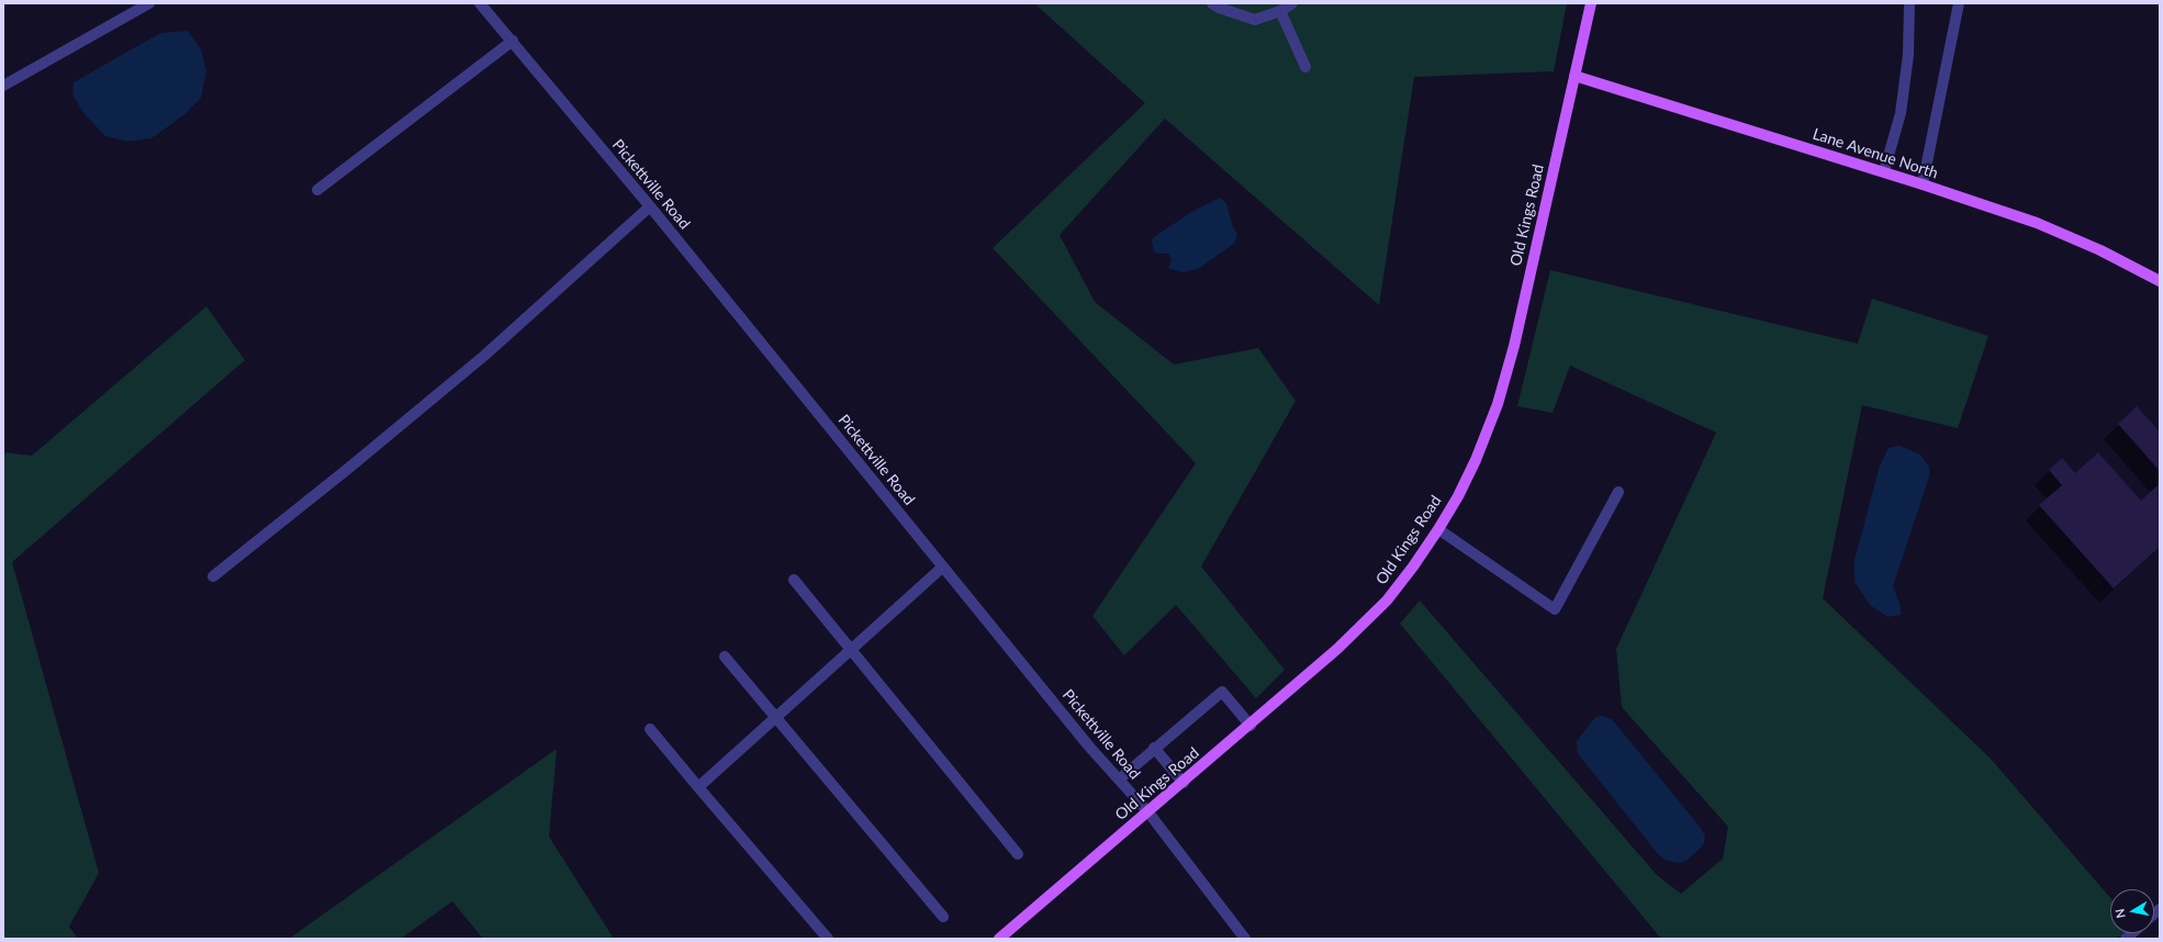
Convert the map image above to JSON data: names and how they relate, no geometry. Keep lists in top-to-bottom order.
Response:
{
  "streets": {
    "main road": ["Lane Avenue North", "Old Kings Road"],
    "street": ["Pickettville Road"]
  },
  "crossings": [
    ["Lane Avenue North", "Old Kings Road"],
    ["Pickettville Road", "Old Kings Road"]
  ],
  "north": "left"
}
